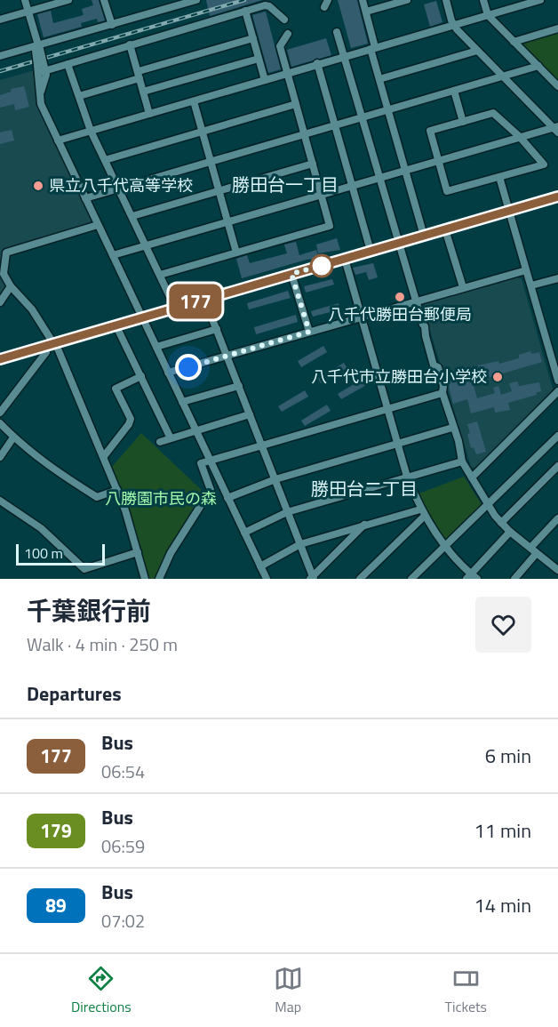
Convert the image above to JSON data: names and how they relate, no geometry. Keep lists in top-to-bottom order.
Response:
{
  "districts": ["勝田台一丁目", "勝田台二丁目"],
  "parks": ["八勝園市民の森"],
  "places": ["県立八千代高等学校", "八千代勝田台郵便局", "八千代市立勝田台小学校"],
  "lines": ["bus line 177"],
  "scale_bar": "100 m",
  "page": {
    "on_map": "177",
    "scale": "100 m",
    "heading": [
      ["千葉銀行前", "Walk · 4 min · 250 m"],
      "Departures"
    ],
    "list": [
      {
        "mark": "177",
        "name": "Bus",
        "note": "06:54",
        "value": "6 min"
      },
      {
        "mark": "179",
        "name": "Bus",
        "note": "06:59",
        "value": "11 min"
      },
      {
        "mark": "89",
        "name": "Bus",
        "note": "07:02",
        "value": "14 min"
      }
    ],
    "tabs": ["Directions", "Map", "Tickets"]
  }
}
